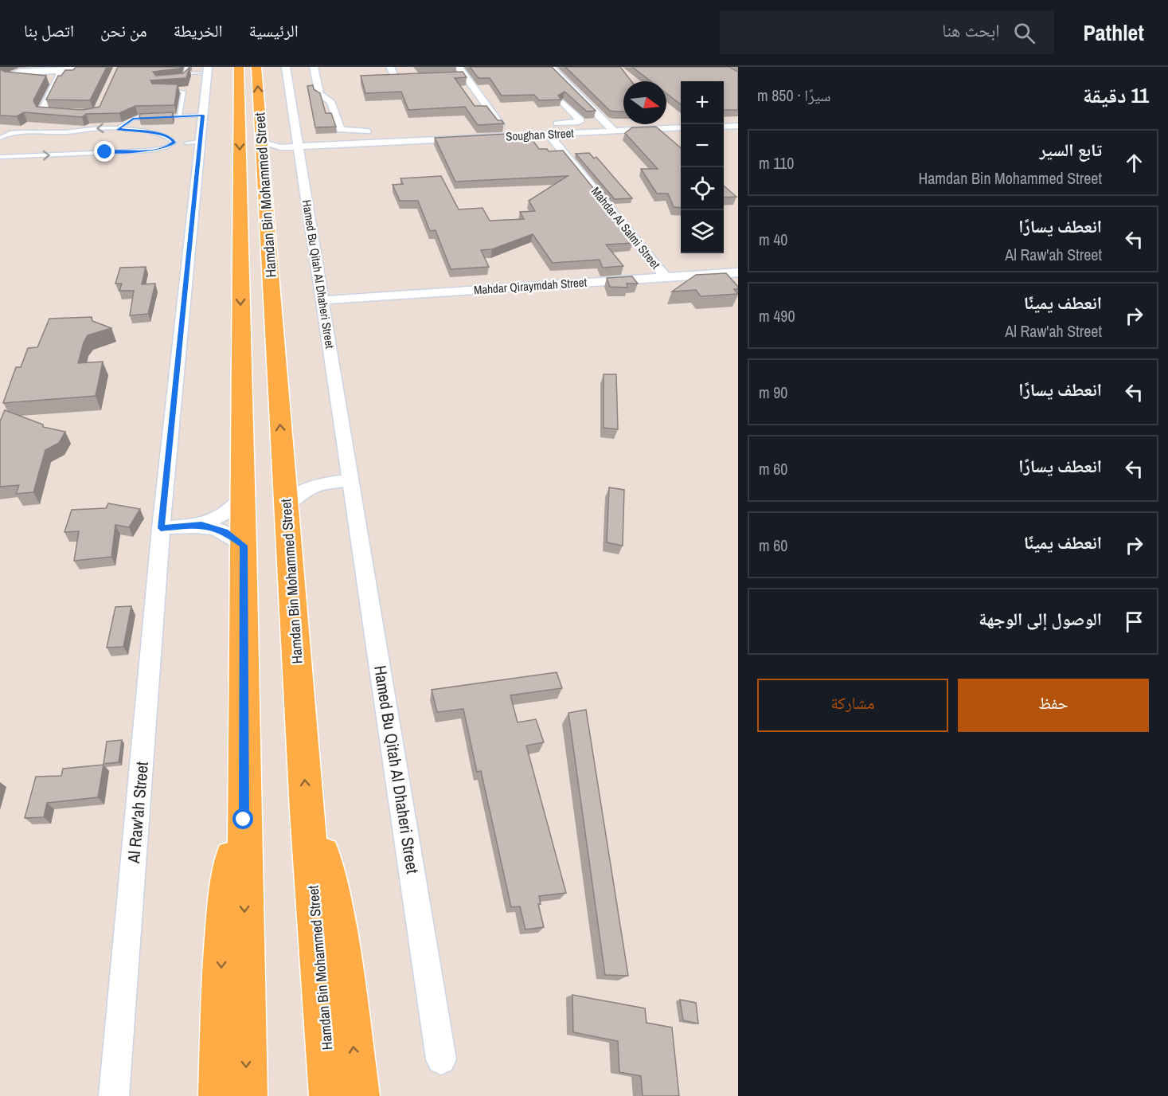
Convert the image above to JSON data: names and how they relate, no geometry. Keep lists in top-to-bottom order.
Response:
{
  "streets": {
    "main road": ["Hamdan Bin Mohammed Street"],
    "street": [
      "Soughan Street",
      "Mahdar Al Salmi Street",
      "Hamed Bu Qitah Al Dhaheri Street",
      "Mahdar Qiraymdah Street",
      "Al Raw'ah Street"
    ]
  },
  "crossings": [
    ["Soughan Street", "Hamdan Bin Mohammed Street"],
    ["Soughan Street", "Mahdar Al Salmi Street"],
    ["Soughan Street", "Hamed Bu Qitah Al Dhaheri Street"],
    ["Hamdan Bin Mohammed Street", "Hamed Bu Qitah Al Dhaheri Street"],
    ["Mahdar Al Salmi Street", "Mahdar Qiraymdah Street"],
    ["Hamed Bu Qitah Al Dhaheri Street", "Mahdar Qiraymdah Street"]
  ],
  "north": "right",
  "page": {
    "header": "Pathlet",
    "search": "ابحث هنا",
    "nav": [
      "الرئيسية",
      "الخريطة",
      "من نحن",
      "اتصل بنا"
    ],
    "heading": ["11 دقيقة", "سيرًا · 850 m"],
    "map_buttons": ["+", "−"],
    "list": [
      ["تابع السير", "Hamdan Bin Mohammed Street", "110 m"],
      ["انعطف يسارًا", "Al Raw'ah Street", "40 m"],
      ["انعطف يمينًا", "Al Raw'ah Street", "490 m"],
      ["انعطف يسارًا", "90 m"],
      ["انعطف يسارًا", "60 m"],
      ["انعطف يمينًا", "60 m"],
      "الوصول إلى الوجهة"
    ],
    "buttons": ["حفظ", "مشاركة"]
  }
}
